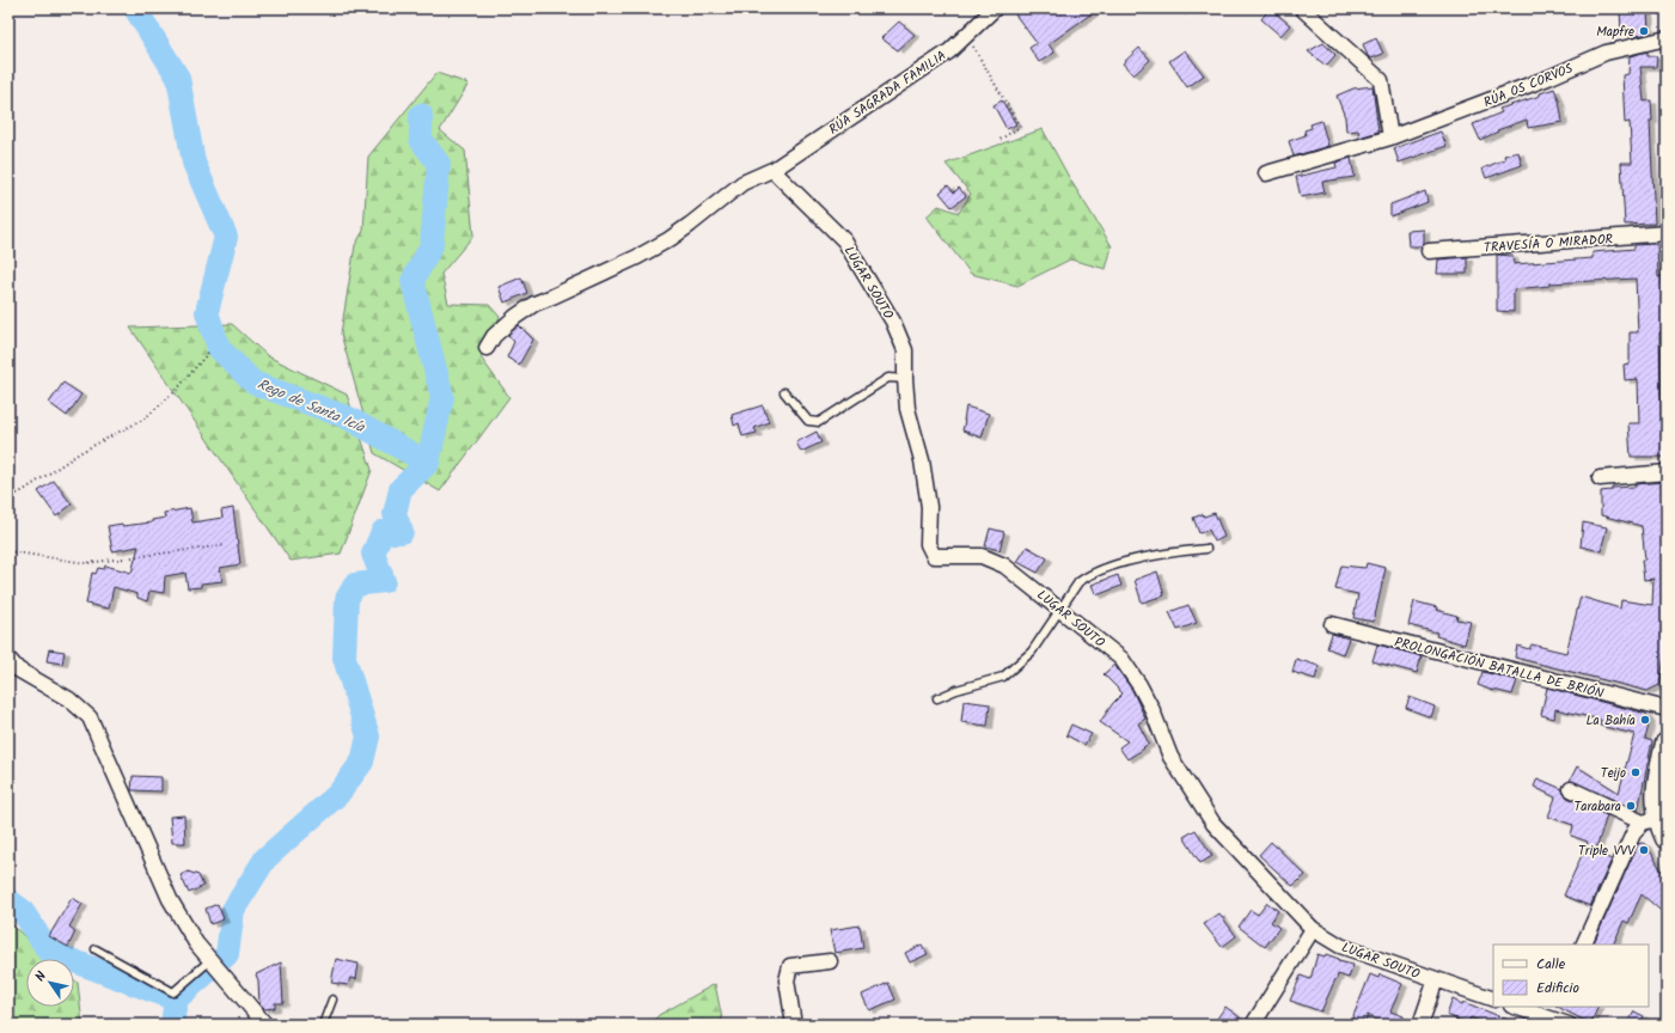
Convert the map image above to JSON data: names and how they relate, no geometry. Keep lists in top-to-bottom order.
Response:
{
  "streets": {
    "street": [
      "RÚA OS CORVOS",
      "RÚA SAGRADA FAMILIA",
      "TRAVESÍA O MIRADOR",
      "LUGAR SOUTO",
      "PROLONGACIÓN BATALLA DE BRIÓN"
    ]
  },
  "crossings": [
    ["RÚA SAGRADA FAMILIA", "LUGAR SOUTO"]
  ],
  "water": ["Rego de Santa Icía"],
  "places": [
    "Mapfre",
    "La Bahía",
    "Teijo",
    "Tarabara",
    "Triple VVV"
  ],
  "legend": ["Calle", "Edificio"],
  "north": "top left"
}
